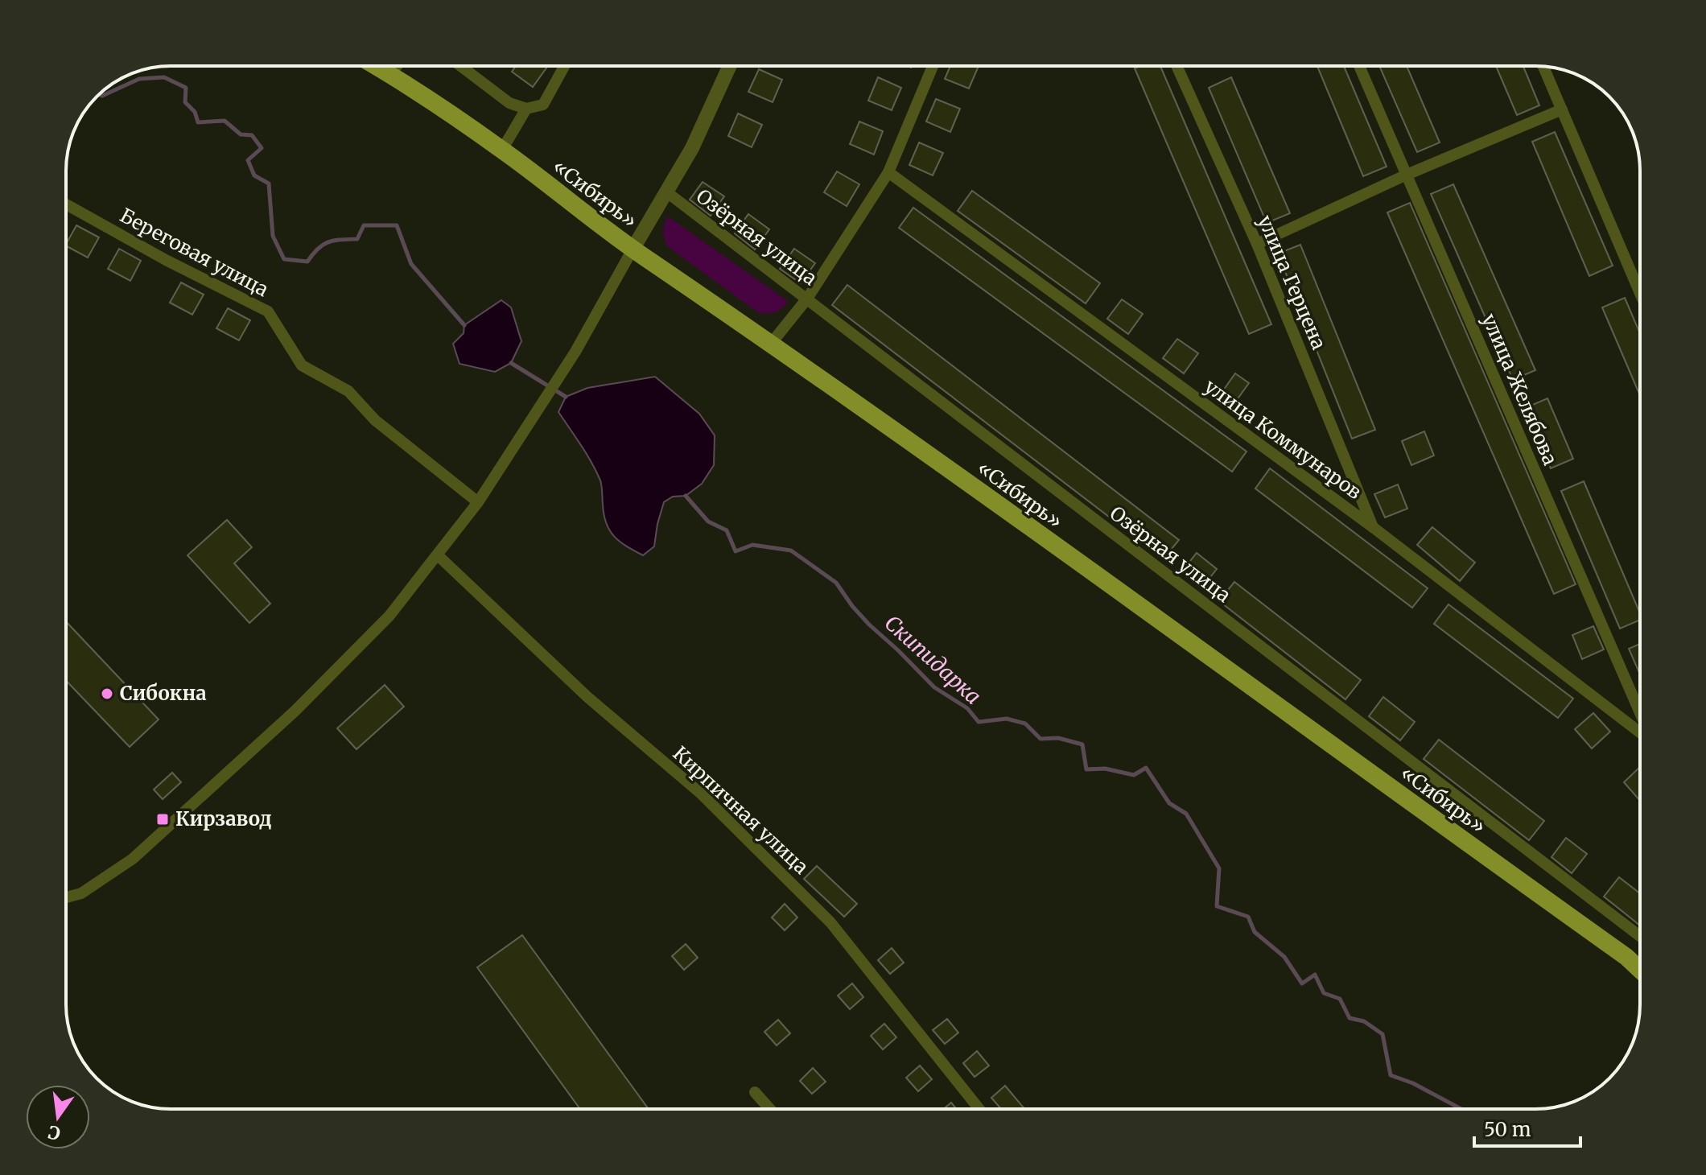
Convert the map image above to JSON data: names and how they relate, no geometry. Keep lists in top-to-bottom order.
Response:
{
  "streets": {
    "main road": ["«Сибирь»"],
    "street": [
      "Озёрная улица",
      "Береговая улица",
      "улица Герцена",
      "улица Желябова",
      "улица Коммунаров",
      "Кирпичная улица"
    ]
  },
  "crossings": [
    ["улица Герцена", "улица Коммунаров"]
  ],
  "water": ["Скипидарка"],
  "places": {
    "other": ["Сибокна"],
    "transit": ["Кирзавод"]
  },
  "scale_bar": "50 m",
  "north": "bottom"
}
